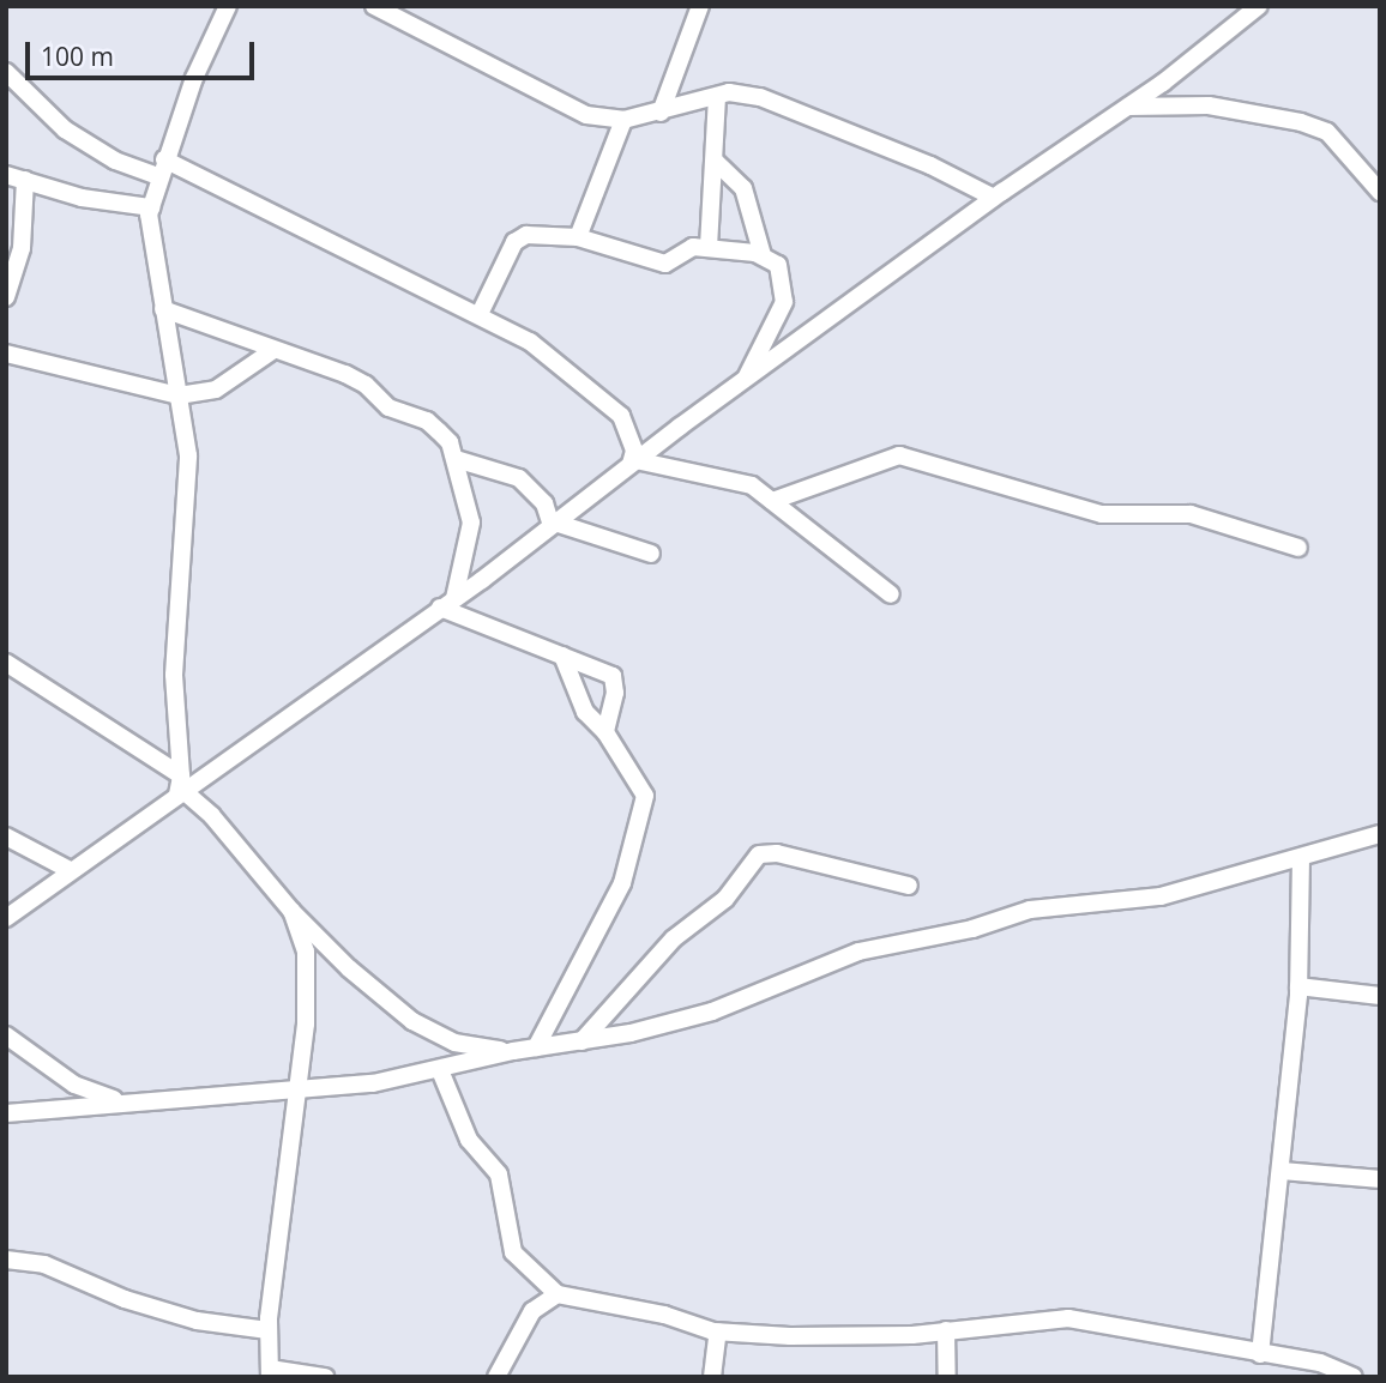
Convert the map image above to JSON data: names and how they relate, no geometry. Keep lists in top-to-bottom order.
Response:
{
  "scale_bar": "100 m"
}
